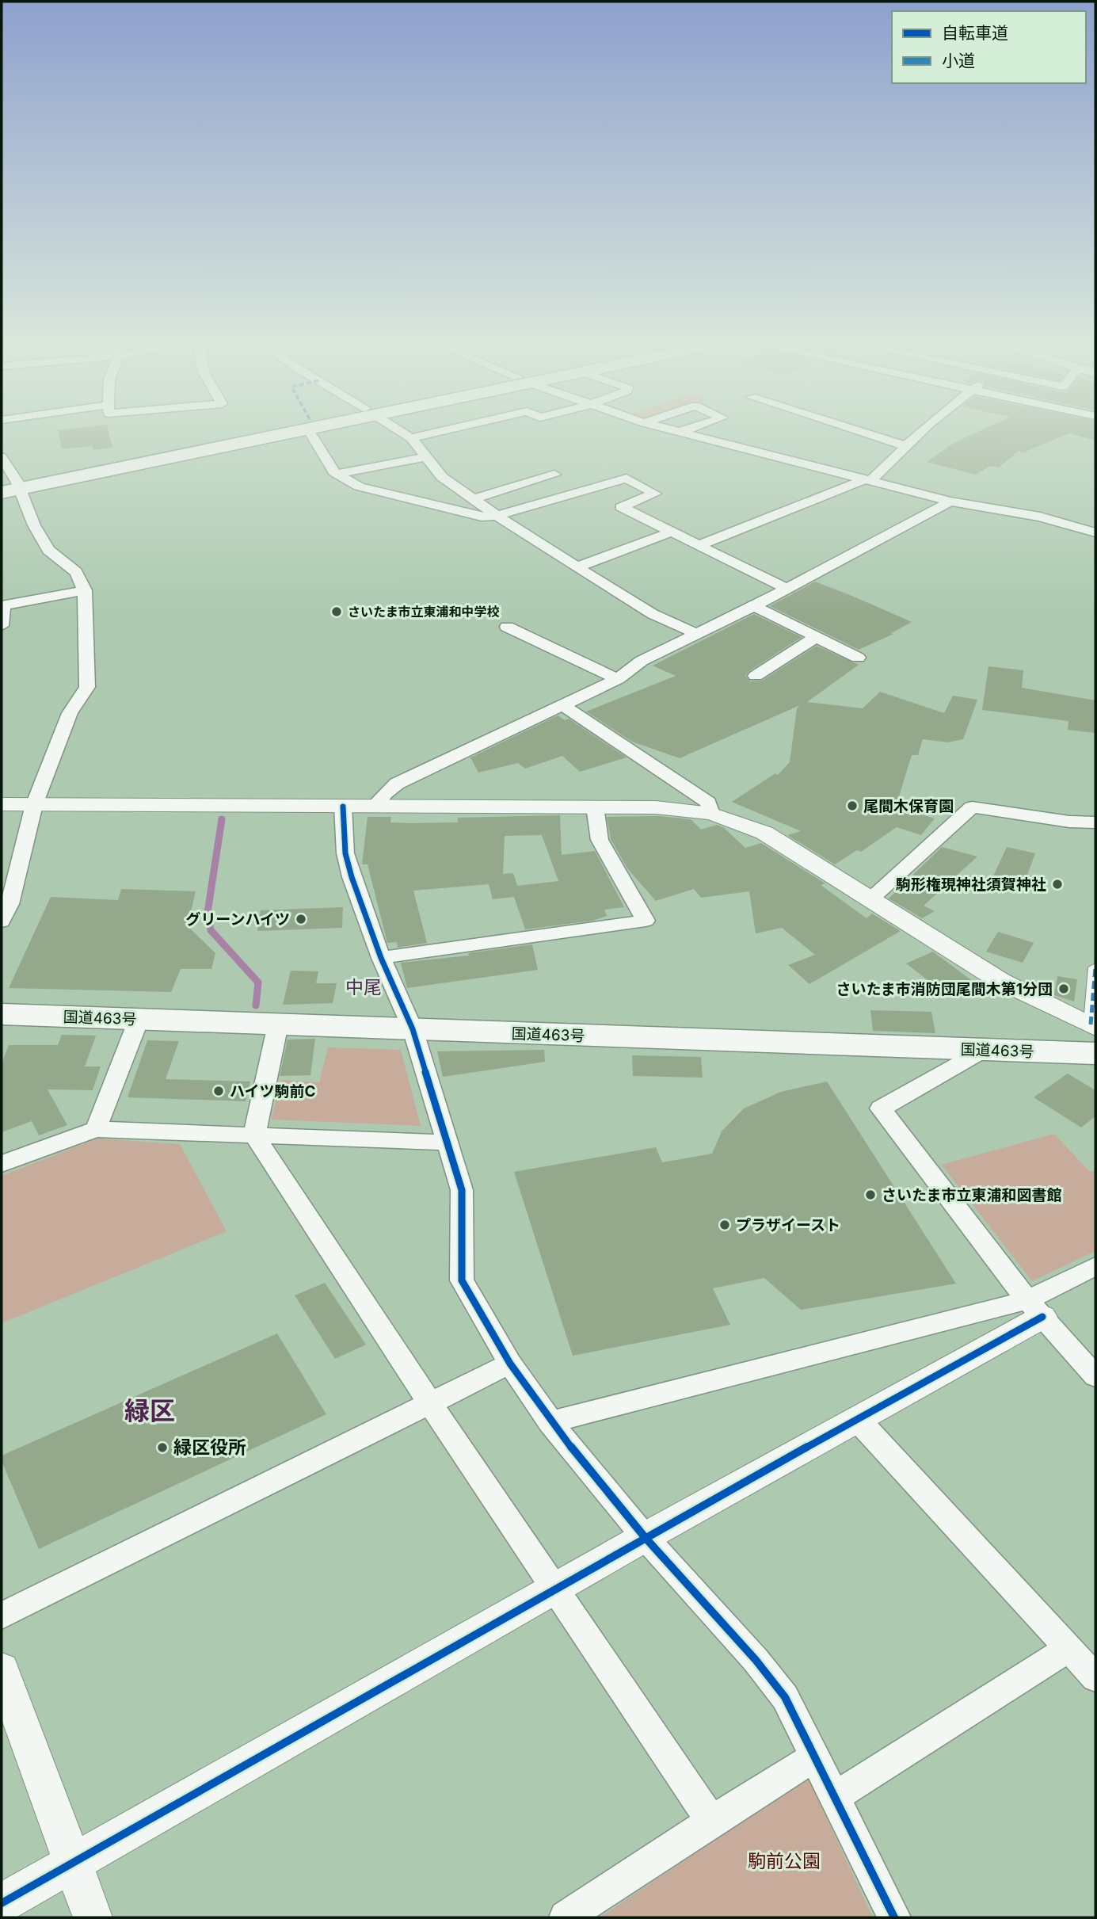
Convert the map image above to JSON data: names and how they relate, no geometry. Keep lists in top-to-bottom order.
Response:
{
  "streets": {
    "highway": ["国道463号"]
  },
  "districts": ["中尾", "緑区"],
  "parks": ["駒前公園"],
  "places": [
    "さいたま市立東浦和中学校",
    "尾間木保育園",
    "駒形権現神社須賀神社",
    "グリーンハイツ",
    "さいたま市消防団尾間木第1分団",
    "ハイツ駒前C",
    "さいたま市立東浦和図書館",
    "プラザイースト",
    "緑区役所"
  ],
  "legend": ["自転車道", "小道"]
}
